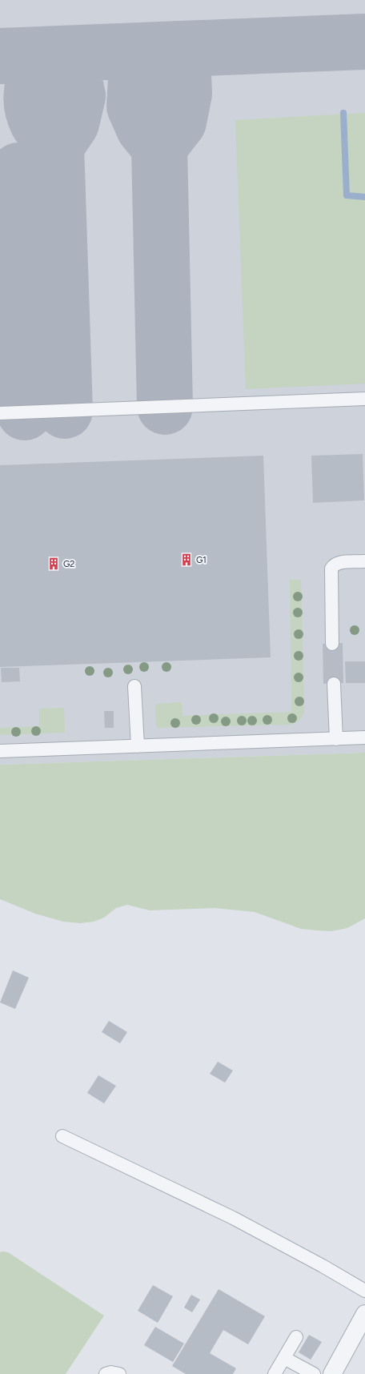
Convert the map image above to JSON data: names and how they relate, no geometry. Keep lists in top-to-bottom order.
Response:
{
  "places": {
    "building": ["G1", "G2"]
  }
}
